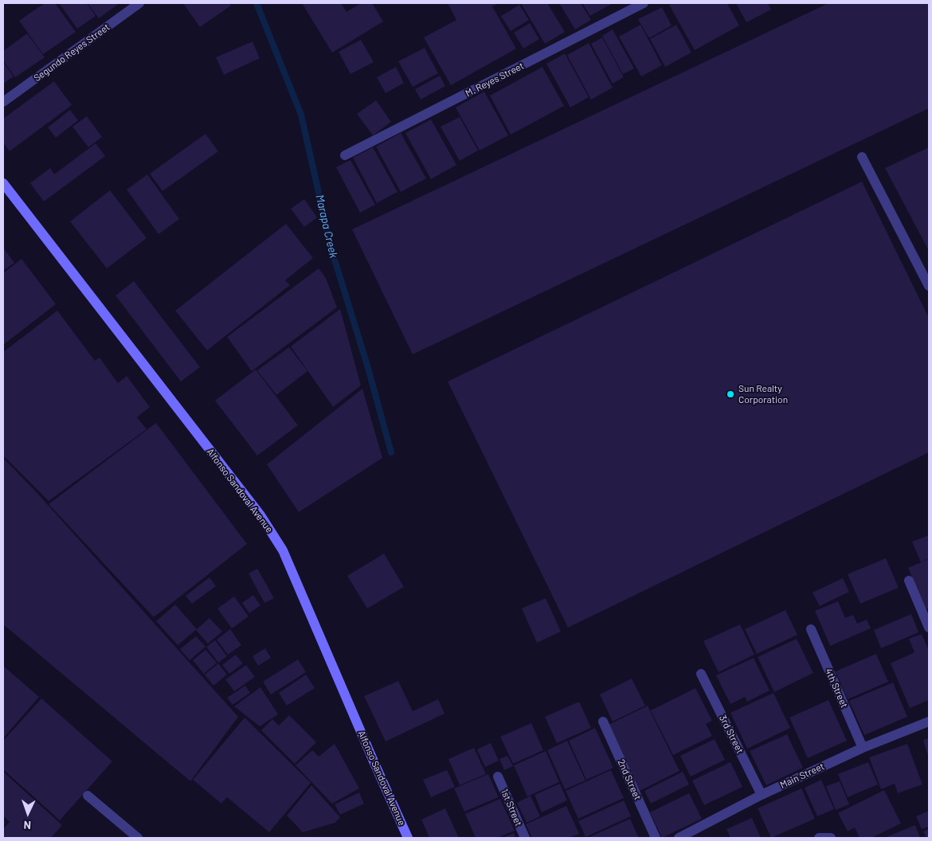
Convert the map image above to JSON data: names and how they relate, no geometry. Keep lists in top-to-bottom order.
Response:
{
  "streets": {
    "main road": ["Alfonso Sandoval Avenue"],
    "street": [
      "Segundo Reyes Street",
      "M. Reyes Street",
      "4th Street",
      "3rd Street",
      "Main Street",
      "2nd Street",
      "1st Street"
    ]
  },
  "crossings": [
    ["4th Street", "Main Street"],
    ["3rd Street", "Main Street"]
  ],
  "water": ["Marapa Creek"],
  "places": ["Sun Realty Corporation"],
  "north": "bottom"
}
